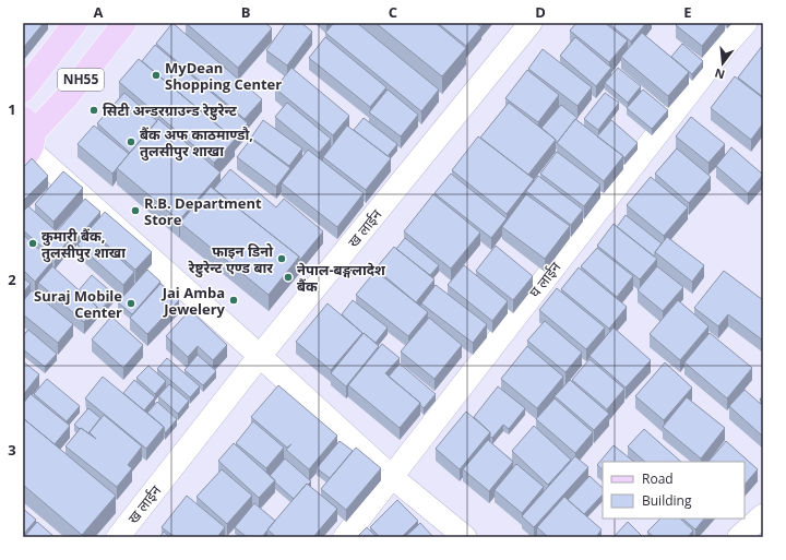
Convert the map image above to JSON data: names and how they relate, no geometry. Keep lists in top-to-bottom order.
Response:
{
  "streets": {
    "main road": ["NH55"],
    "street": ["ख लाईन", "घ लाईन"]
  },
  "places": [
    "MyDean Shopping Center",
    "सिटी अन्डरग्राउन्ड रेष्टुरेन्ट",
    "बैंक अफ काठमाण्डौ, तुलसीपुर शाखा",
    "R.B. Department Store",
    "कुमारी बैंक, तुलसीपुर शाखा",
    "फाइन डिनो रेष्टुरेन्ट एण्ड बार",
    "नेपाल-बङ्गलादेश बैंक",
    "Jai Amba Jewelery",
    "Suraj Mobile Center"
  ],
  "legend": ["Road", "Building"],
  "north": "bottom",
  "grid": {
    "columns": [
      "A",
      "B",
      "C",
      "D",
      "E"
    ],
    "rows": ["1", "2", "3"]
  }
}
